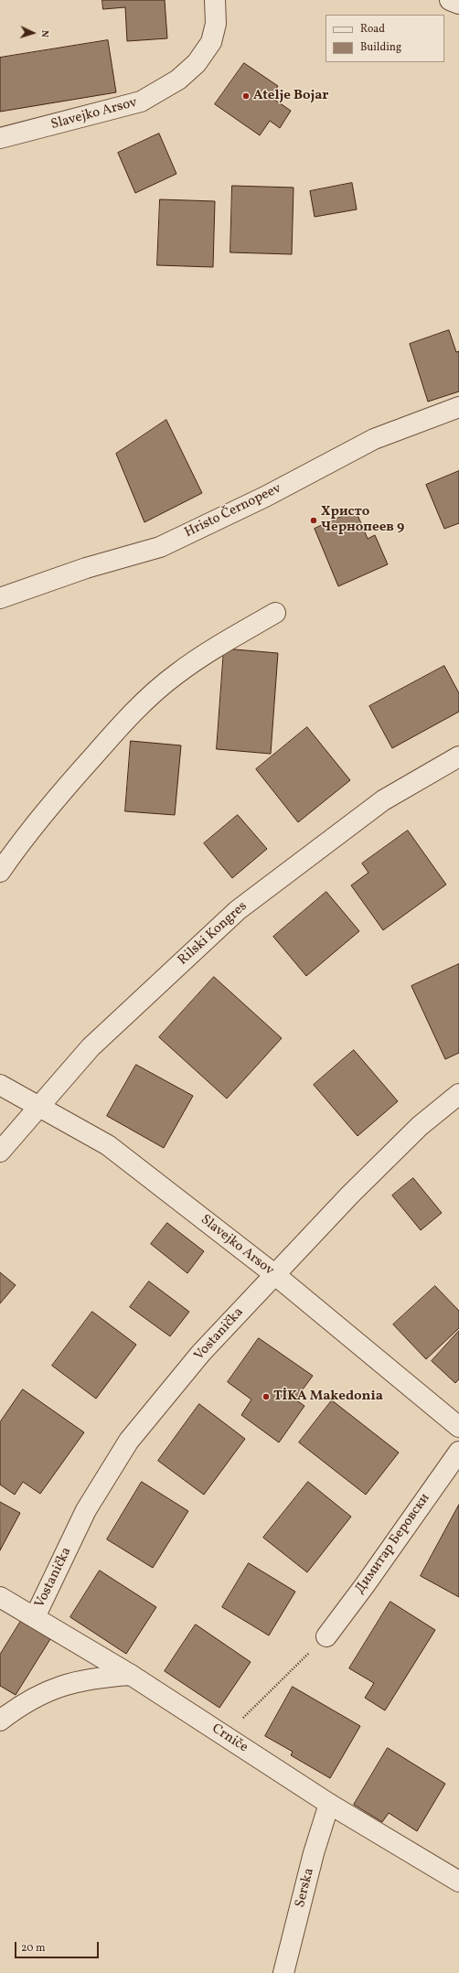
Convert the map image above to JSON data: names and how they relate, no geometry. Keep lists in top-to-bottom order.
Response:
{
  "streets": {
    "street": [
      "Slavejko Arsov",
      "Hristo Černopeev",
      "Rilski Kongres",
      "Vostanička",
      "Димитар Беровски",
      "Crniče",
      "Serska"
    ]
  },
  "crossings": [
    ["Slavejko Arsov", "Rilski Kongres"],
    ["Slavejko Arsov", "Vostanička"],
    ["Vostanička", "Crniče"],
    ["Crniče", "Serska"]
  ],
  "places": ["Atelje Bojar", "Христо Чернопеев 9", "TİKA Makedonia"],
  "legend": ["Road", "Building"],
  "scale_bar": "20 m",
  "north": "right"
}
